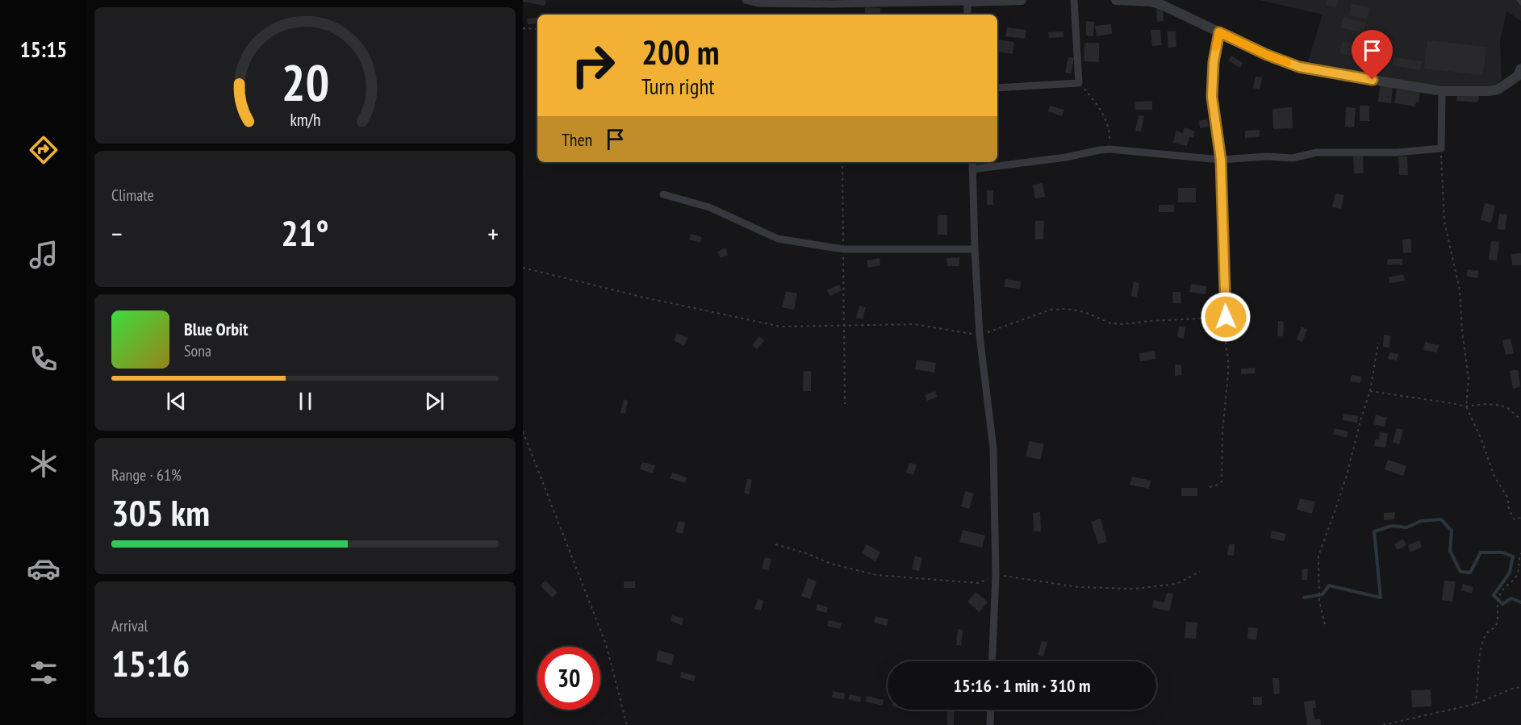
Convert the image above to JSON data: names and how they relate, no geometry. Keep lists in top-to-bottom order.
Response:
{
  "page": {
    "tabs": "15:15",
    "turn": ["200 m", "Turn right"],
    "then": "Then",
    "tile": [
      "Climate",
      ["Range · 61%", "305 km"],
      ["Arrival", "15:16"]
    ],
    "heat": ["−", "21°", "+"],
    "song": ["Blue Orbit", "Sona"],
    "limit": "30",
    "trip": "15:16 · 1 min · 310 m",
    "gauge": ["20", "km/h"]
  }
}
